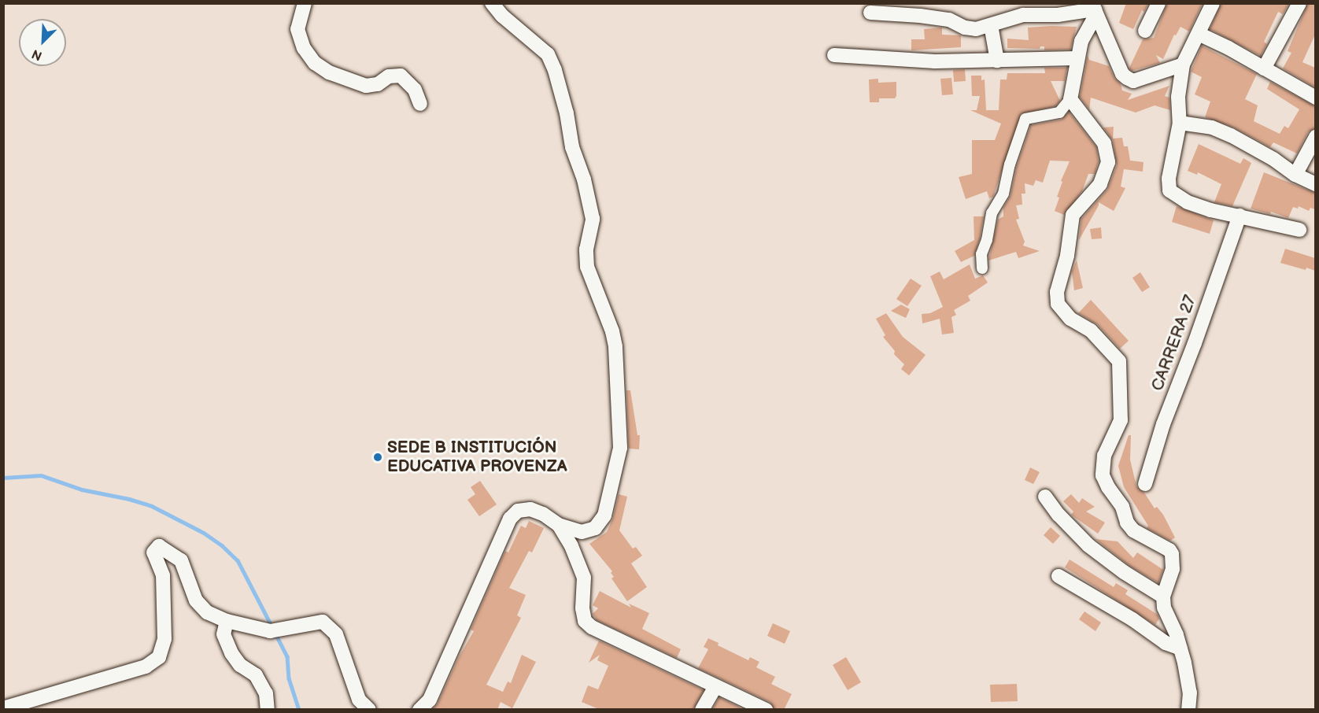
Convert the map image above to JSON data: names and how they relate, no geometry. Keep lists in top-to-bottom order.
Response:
{
  "streets": {
    "street": ["CARRERA 27"]
  },
  "places": ["SEDE B INSTITUCIÓN EDUCATIVA PROVENZA"],
  "north": "bottom left"
}
